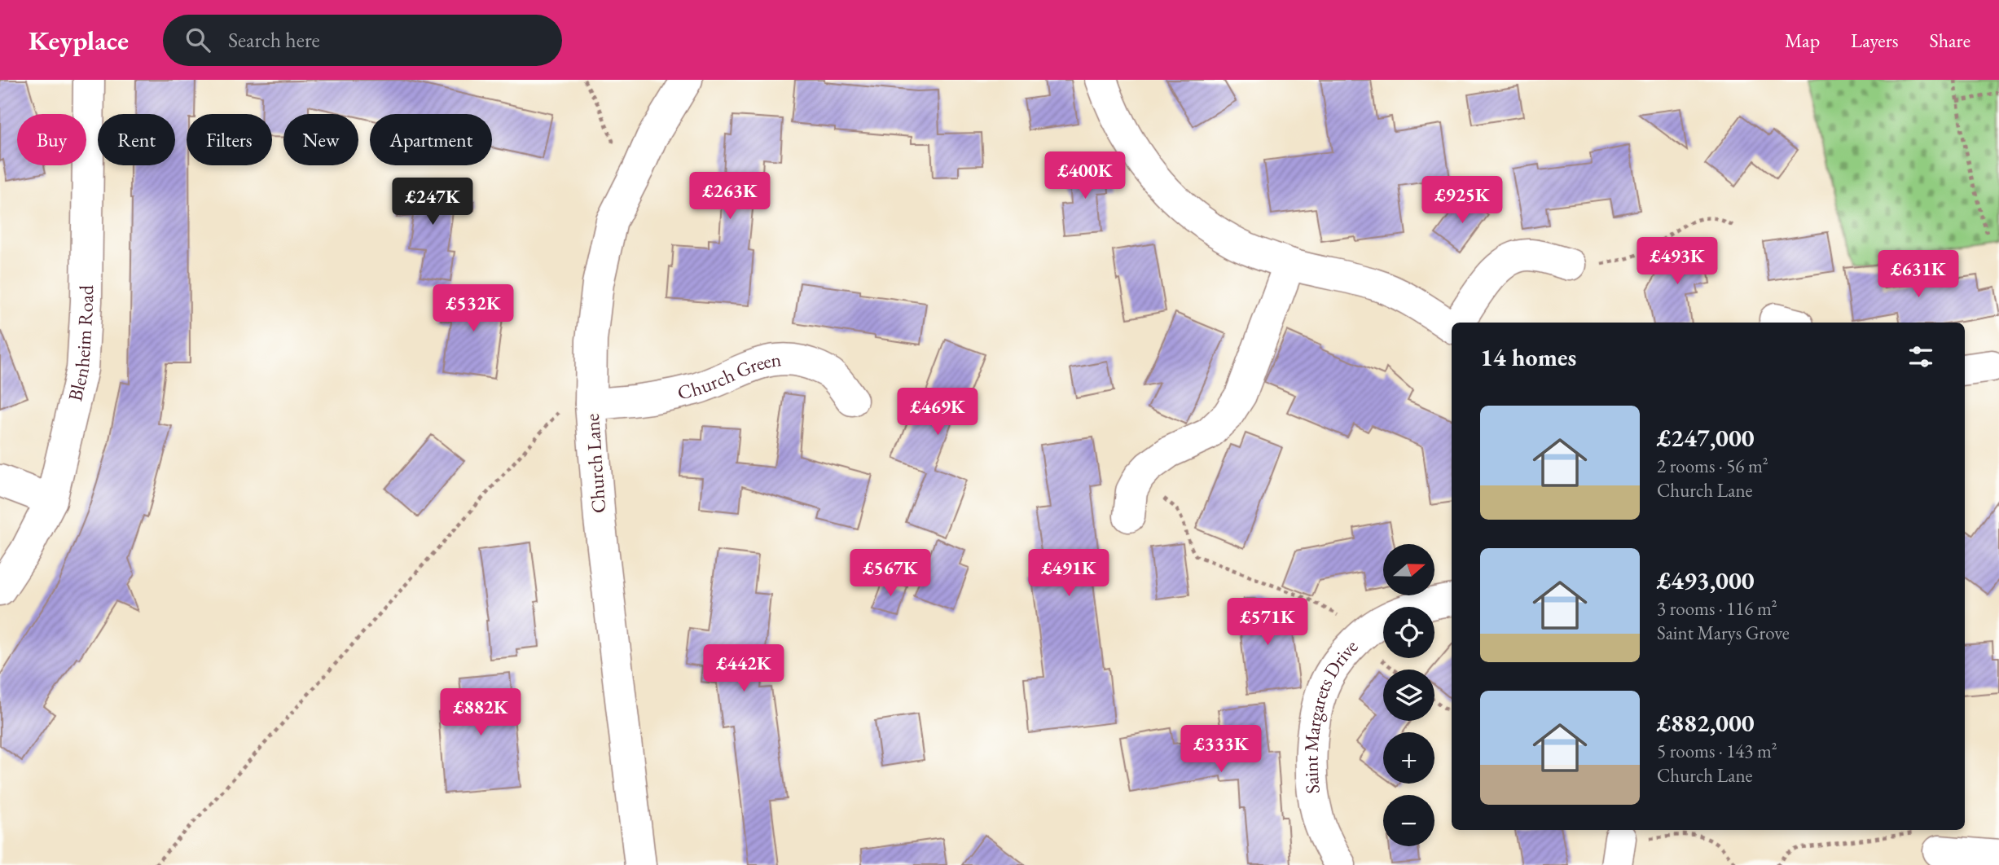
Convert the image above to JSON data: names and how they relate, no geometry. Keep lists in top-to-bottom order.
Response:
{
  "streets": {
    "street": [
      "Blenheim Road",
      "Church Green",
      "Church Lane",
      "Saint Margarets Drive"
    ]
  },
  "crossings": [
    ["Church Green", "Church Lane"]
  ],
  "north": "right",
  "page": {
    "header": "Keyplace",
    "search": "Search here",
    "nav": ["Map", "Layers", "Share"],
    "chip": [
      "Buy",
      "Rent",
      "Filters",
      "New",
      "Apartment"
    ],
    "price": [
      "£400K",
      "£263K",
      "£925K",
      "£247K",
      "£493K",
      "£631K",
      "£532K",
      "£469K",
      "£567K",
      "£491K",
      "£571K",
      "£442K",
      "£882K",
      "£333K"
    ],
    "heading": "14 homes",
    "list": [
      {
        "name": "£247,000",
        "note": "2 rooms · 56 m² · Church Lane"
      },
      {
        "name": "£493,000",
        "note": "3 rooms · 116 m² · Saint Marys Grove"
      },
      {
        "name": "£882,000",
        "note": "5 rooms · 143 m² · Church Lane"
      }
    ],
    "map_buttons": ["+", "−"]
  }
}
